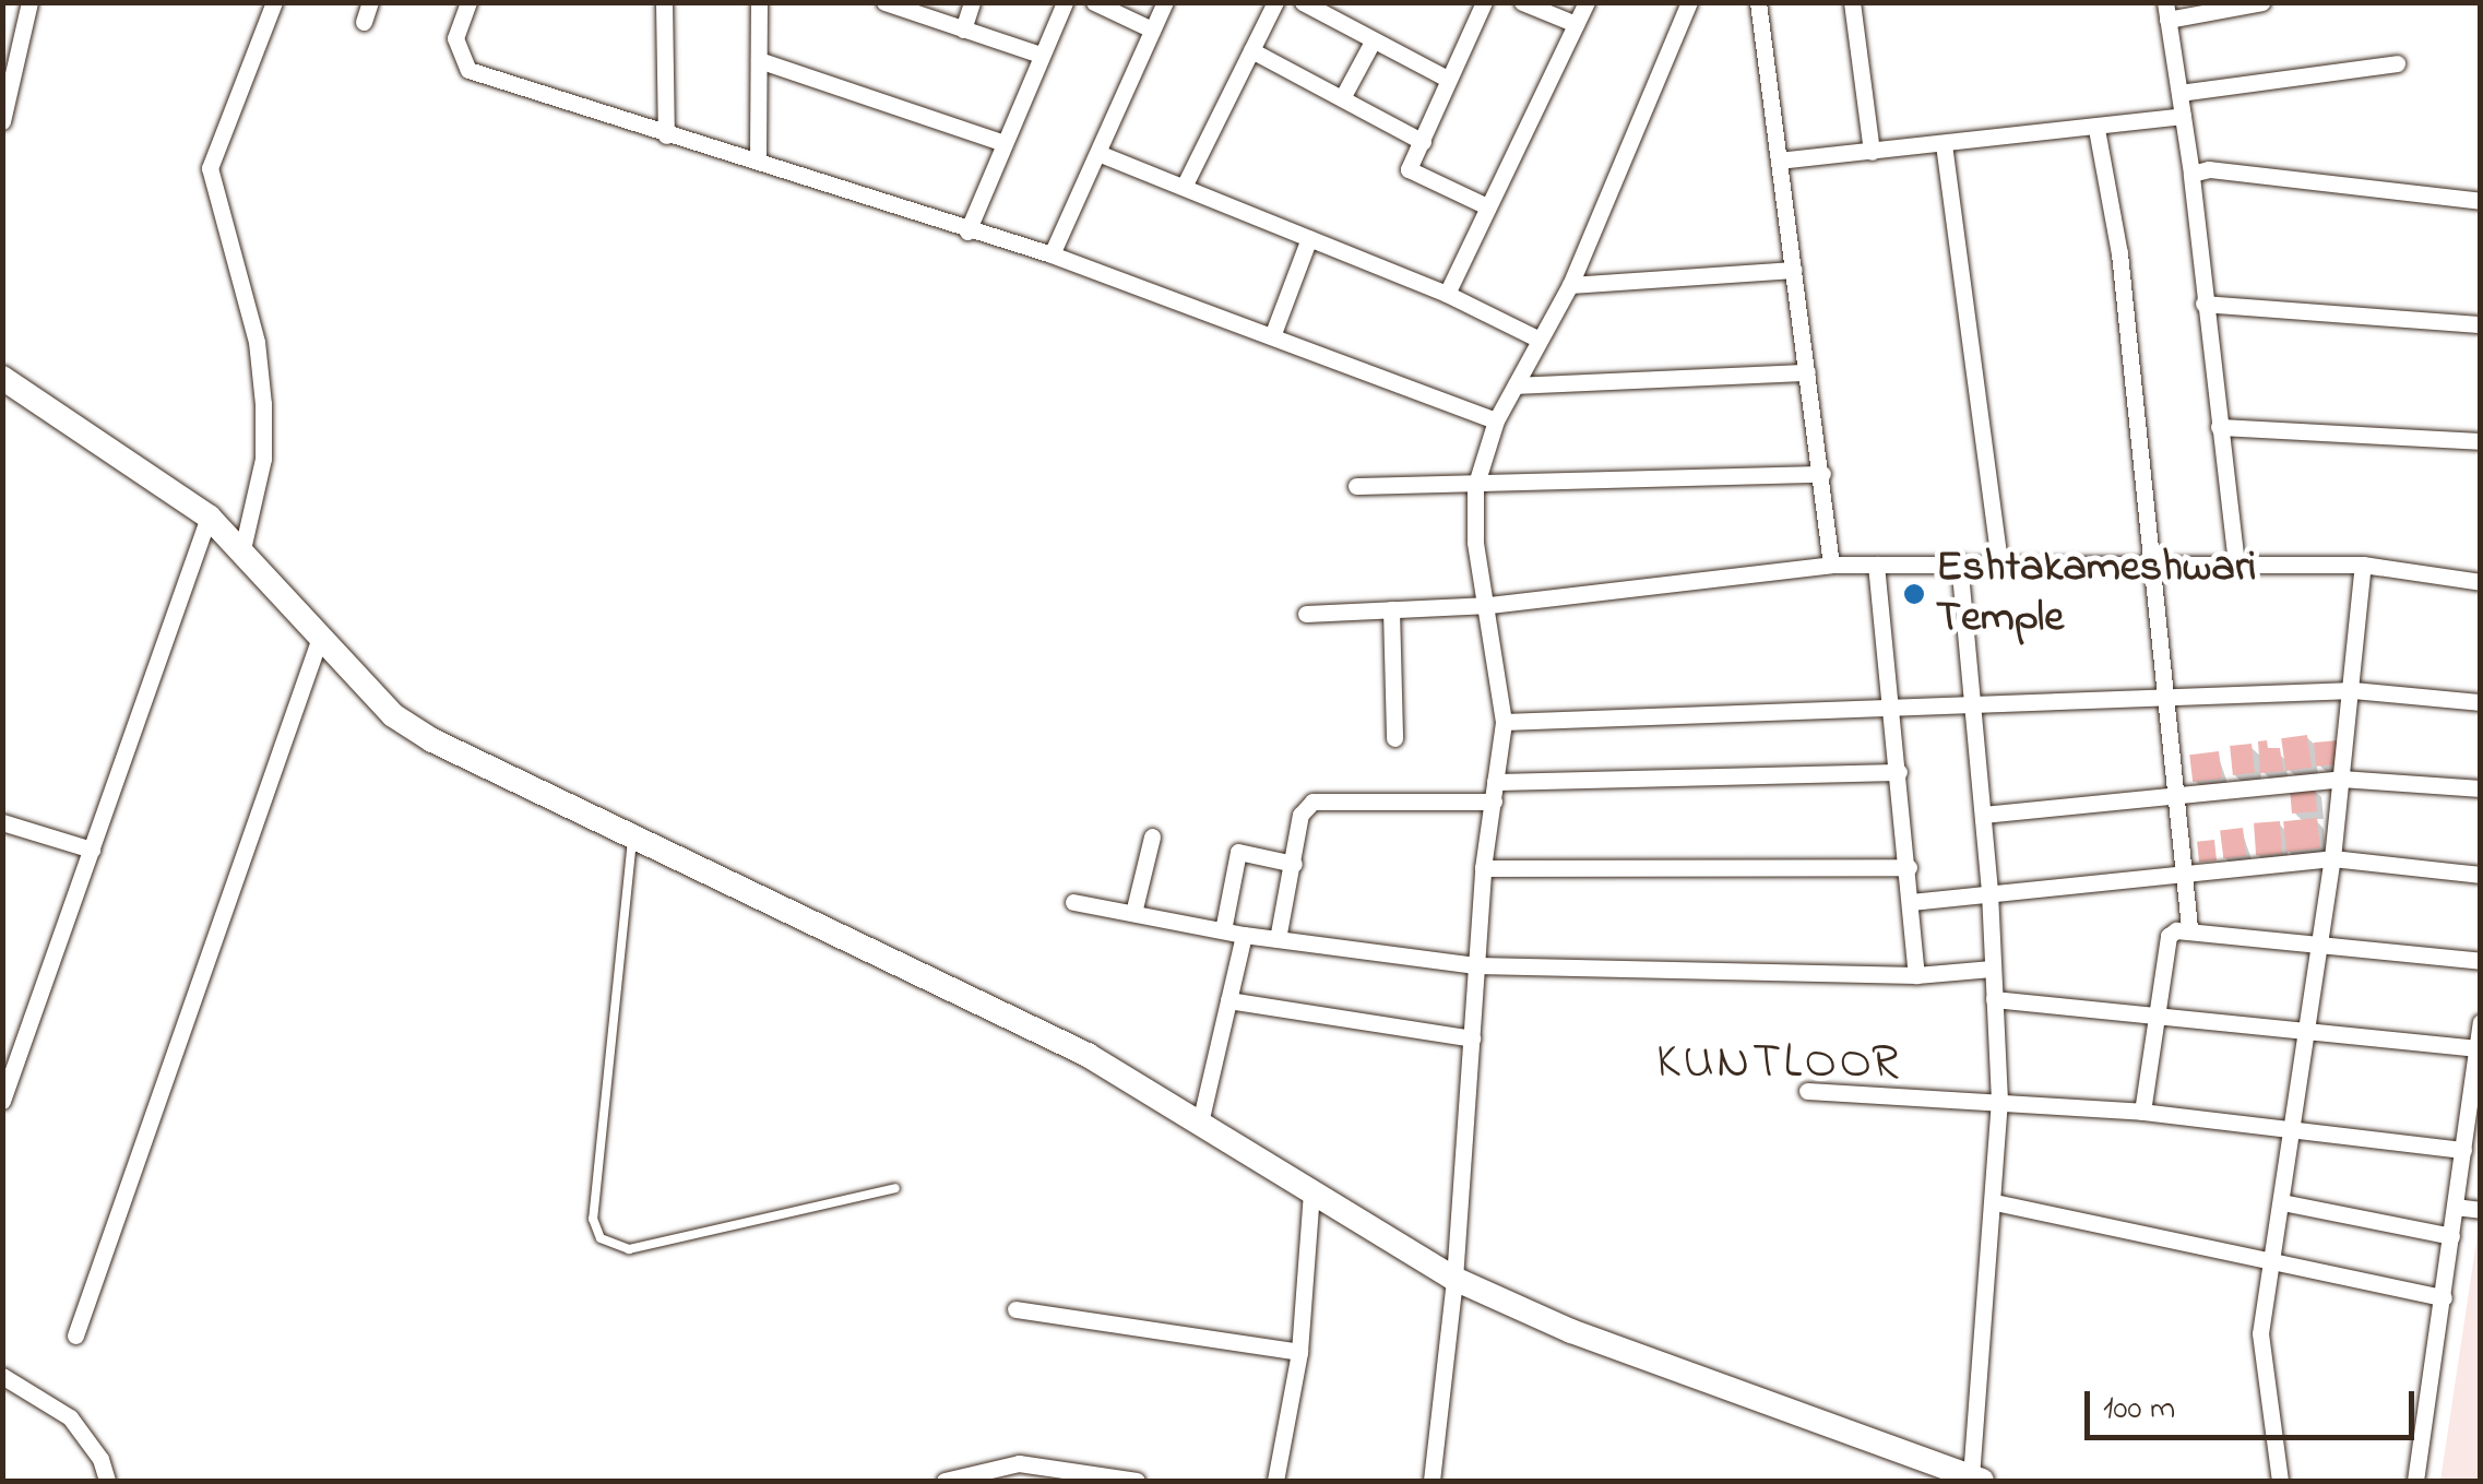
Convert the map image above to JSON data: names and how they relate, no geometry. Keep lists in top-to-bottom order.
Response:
{
  "districts": ["KUNTLOOR"],
  "places": ["Eshtakameshwari Temple"],
  "scale_bar": "100 m"
}
